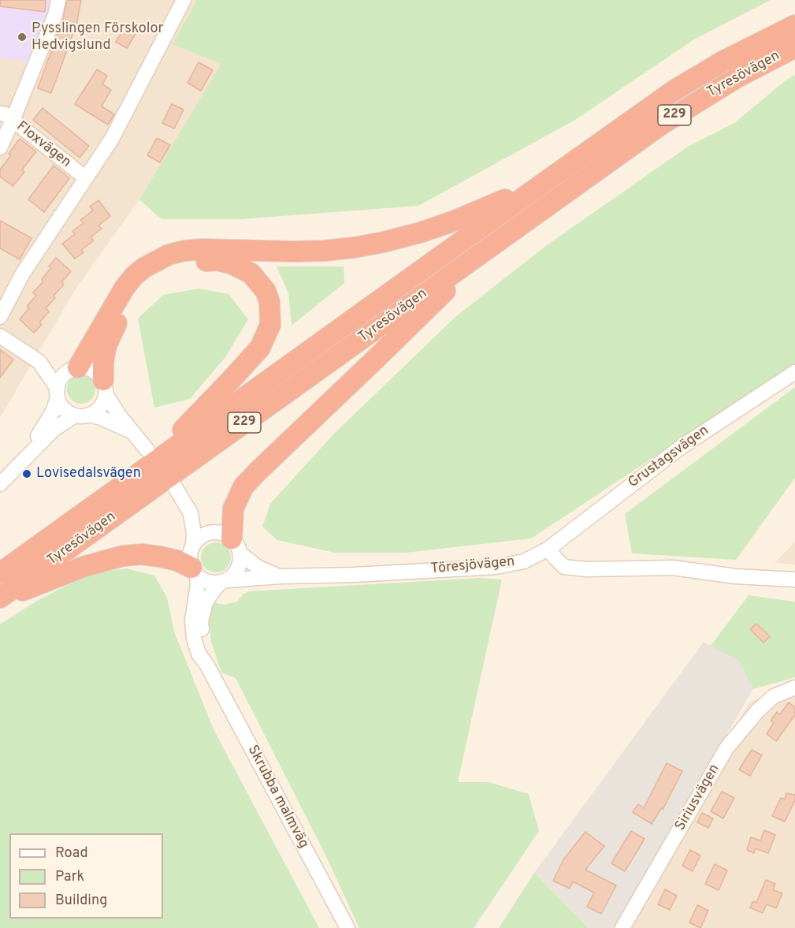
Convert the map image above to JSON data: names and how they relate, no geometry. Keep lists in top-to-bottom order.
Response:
{
  "streets": {
    "highway": ["Tyresövägen", "229"],
    "street": [
      "Floxvägen",
      "Grustagsvägen",
      "Töresjövägen",
      "Skrubba malmväg",
      "Siriusvägen"
    ]
  },
  "crossings": [
    ["Grustagsvägen", "Töresjövägen"],
    ["Töresjövägen", "Skrubba malmväg"]
  ],
  "places": ["Pysslingen Förskolor Hedvigslund", "Lovisedalsvägen"],
  "legend": ["Road", "Park", "Building"]
}
